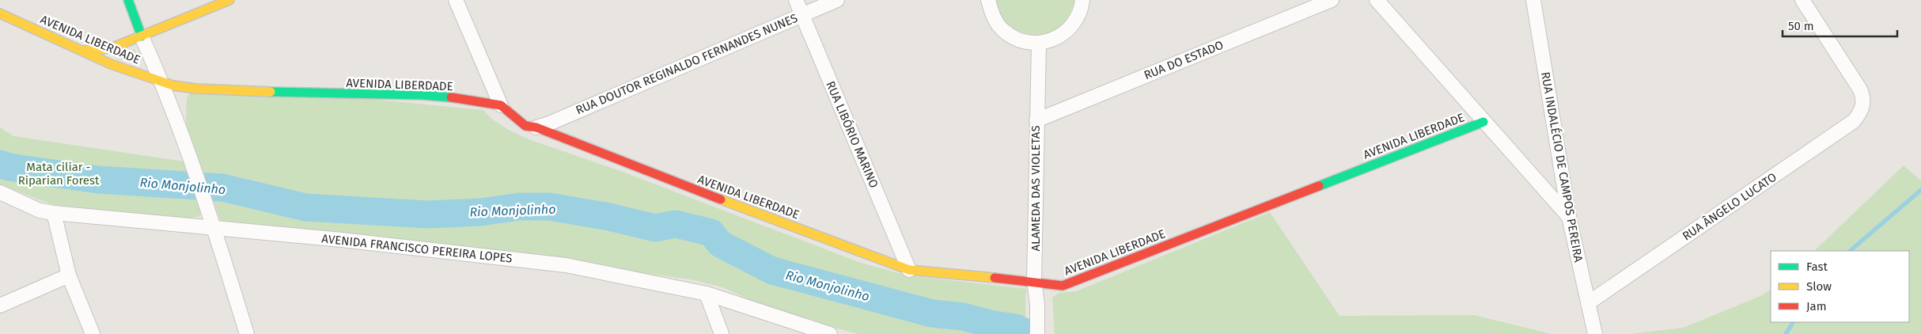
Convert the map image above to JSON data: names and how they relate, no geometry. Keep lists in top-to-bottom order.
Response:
{
  "streets": {
    "street": [
      "AVENIDA LIBERDADE",
      "RUA DO ESTADO",
      "RUA DOUTOR REGINALDO FERNANDES NUNES",
      "RUA LIBÓRIO MARINO",
      "RUA INDALÉCIO DE CAMPOS PEREIRA",
      "ALAMEDA DAS VIOLETAS",
      "RUA ÂNGELO LUCATO",
      "AVENIDA FRANCISCO PEREIRA LOPES"
    ]
  },
  "crossings": [
    ["AVENIDA LIBERDADE", "RUA DOUTOR REGINALDO FERNANDES NUNES"],
    ["AVENIDA LIBERDADE", "RUA LIBÓRIO MARINO"],
    ["AVENIDA LIBERDADE", "ALAMEDA DAS VIOLETAS"],
    ["RUA DO ESTADO", "ALAMEDA DAS VIOLETAS"],
    ["RUA DOUTOR REGINALDO FERNANDES NUNES", "RUA LIBÓRIO MARINO"],
    ["RUA INDALÉCIO DE CAMPOS PEREIRA", "RUA ÂNGELO LUCATO"]
  ],
  "water": ["Rio Monjolinho"],
  "parks": ["Mata ciliar - Riparian Forest"],
  "legend": ["Fast", "Slow", "Jam"],
  "scale_bar": "50 m"
}
